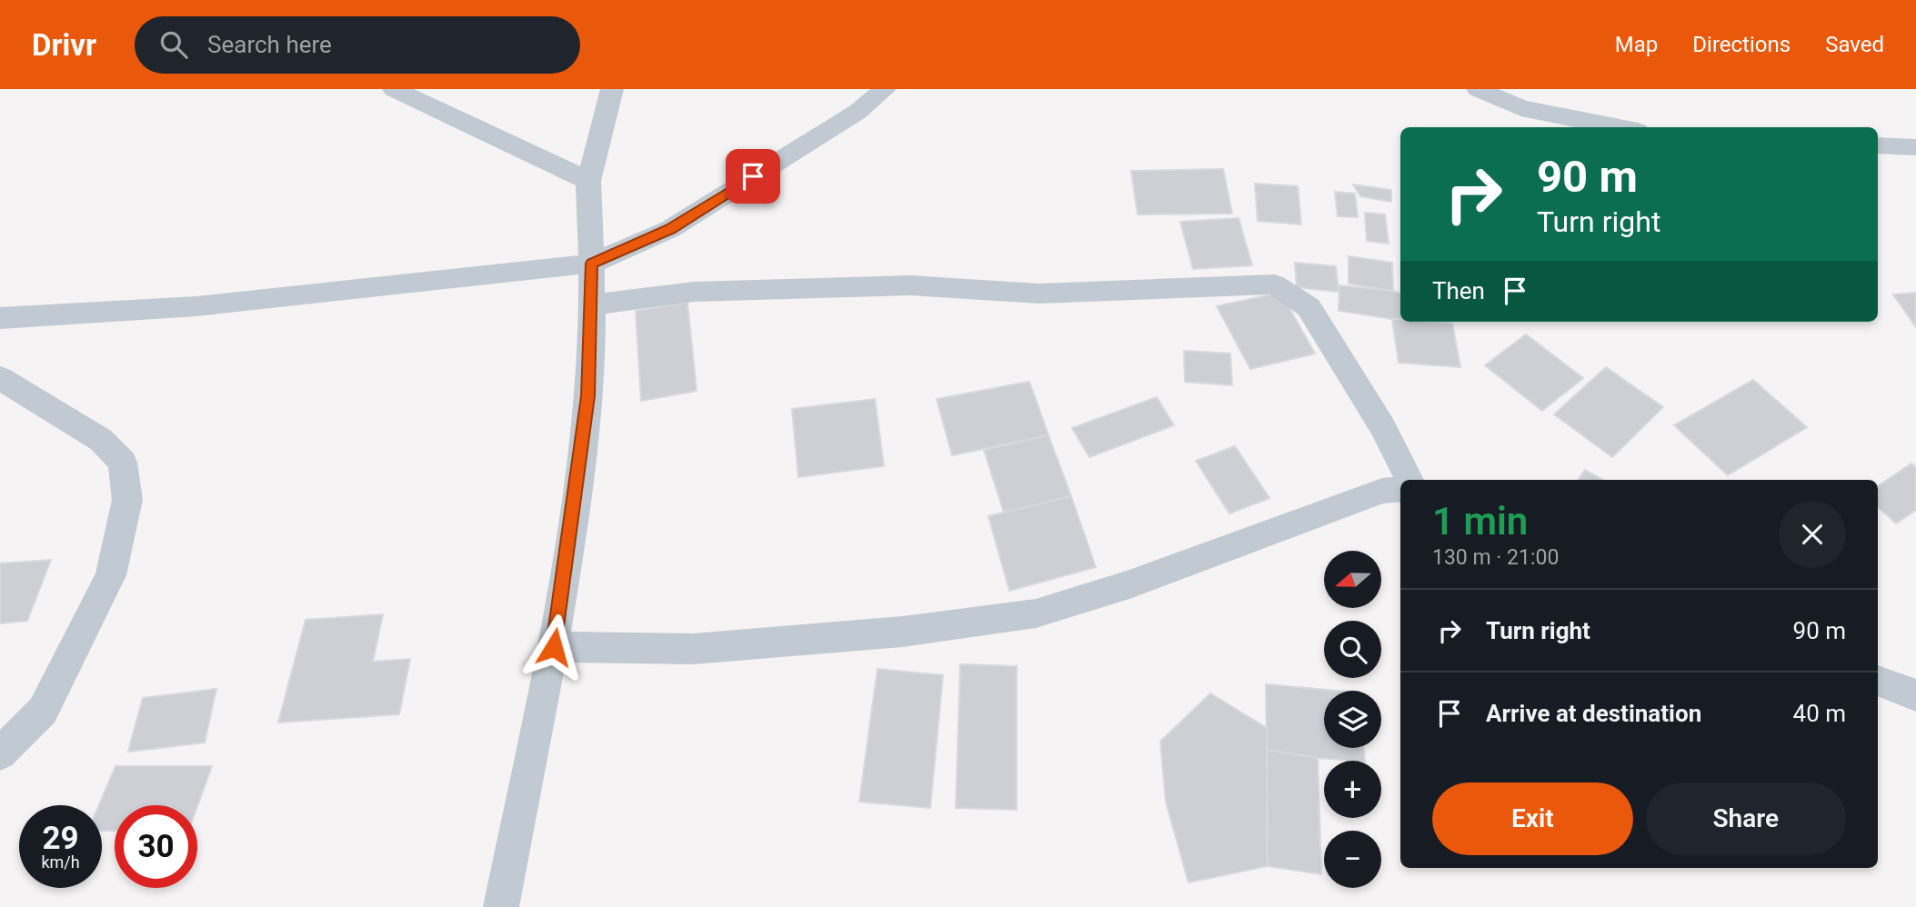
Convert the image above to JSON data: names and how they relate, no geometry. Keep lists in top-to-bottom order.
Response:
{
  "north": "left",
  "page": {
    "header": "Drivr",
    "search": "Search here",
    "nav": ["Map", "Directions", "Saved"],
    "turn": ["90 m", "Turn right"],
    "then": "Then",
    "heading": ["1 min", "130 m · 21:00"],
    "map_buttons": ["+", "−"],
    "list": [
      {
        "name": "Turn right",
        "value": "90 m"
      },
      {
        "name": "Arrive at destination",
        "value": "40 m"
      }
    ],
    "buttons": ["Exit", "Share"],
    "speed": "29 km/h",
    "limit": "30"
  }
}
